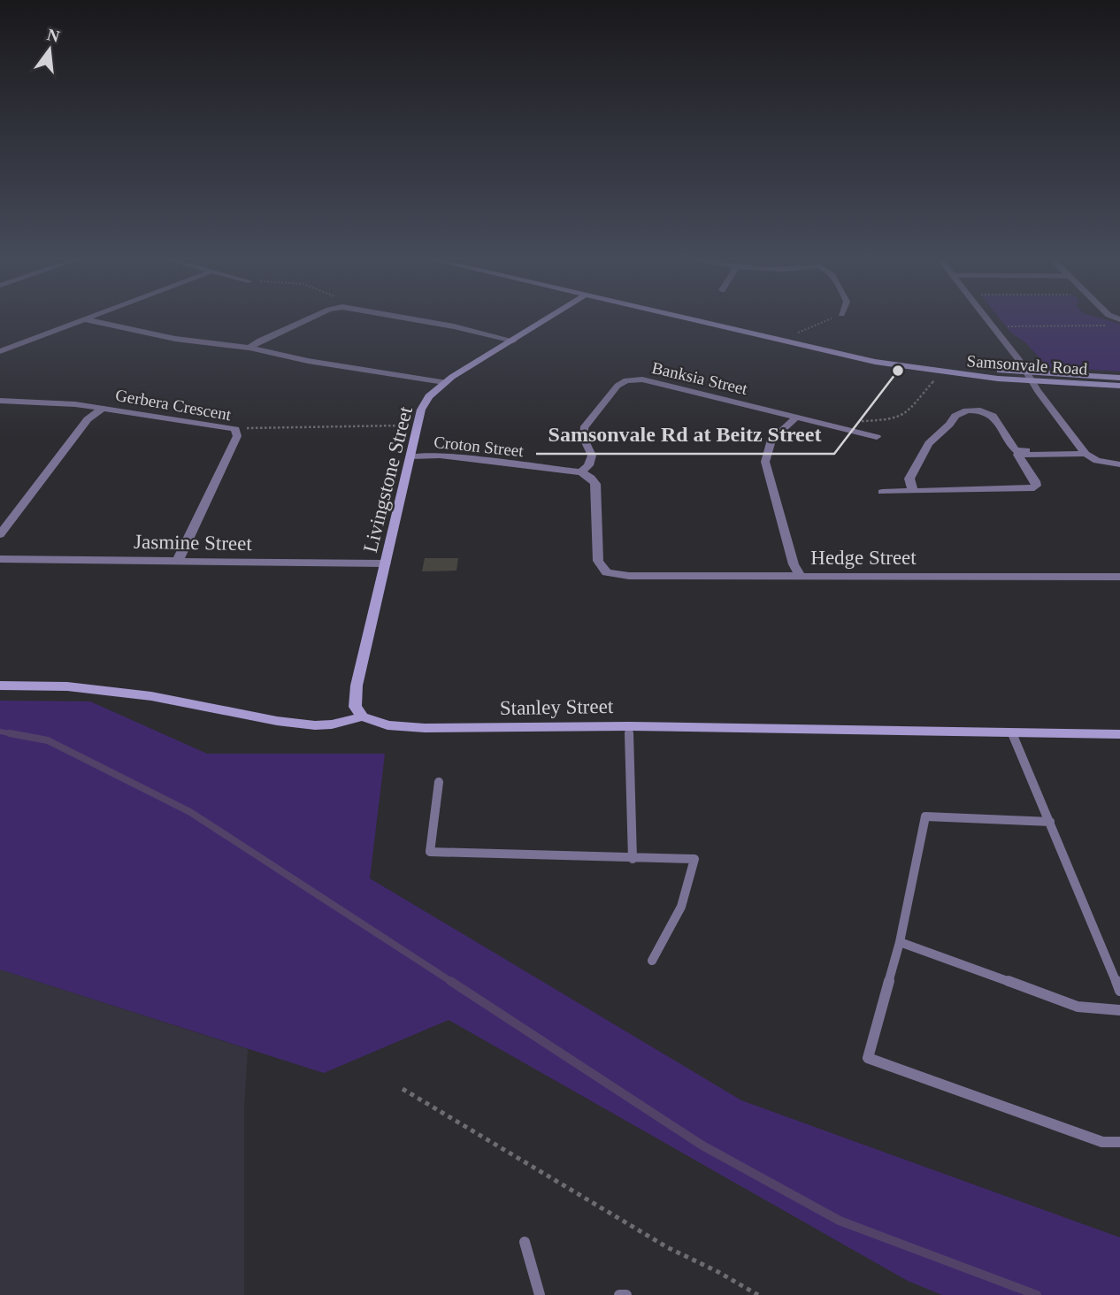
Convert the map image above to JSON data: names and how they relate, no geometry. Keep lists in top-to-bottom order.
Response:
{
  "streets": {
    "street": [
      "Samsonvale Road",
      "Banksia Street",
      "Gerbera Crescent",
      "Croton Street",
      "Livingstone Street",
      "Jasmine Street",
      "Hedge Street",
      "Stanley Street"
    ]
  },
  "crossings": [
    ["Banksia Street", "Croton Street"],
    ["Banksia Street", "Hedge Street"],
    ["Gerbera Crescent", "Jasmine Street"],
    ["Croton Street", "Livingstone Street"],
    ["Croton Street", "Hedge Street"],
    ["Livingstone Street", "Jasmine Street"],
    ["Livingstone Street", "Stanley Street"]
  ],
  "places": ["Samsonvale Rd at Beitz Street"],
  "north": "top"
}
